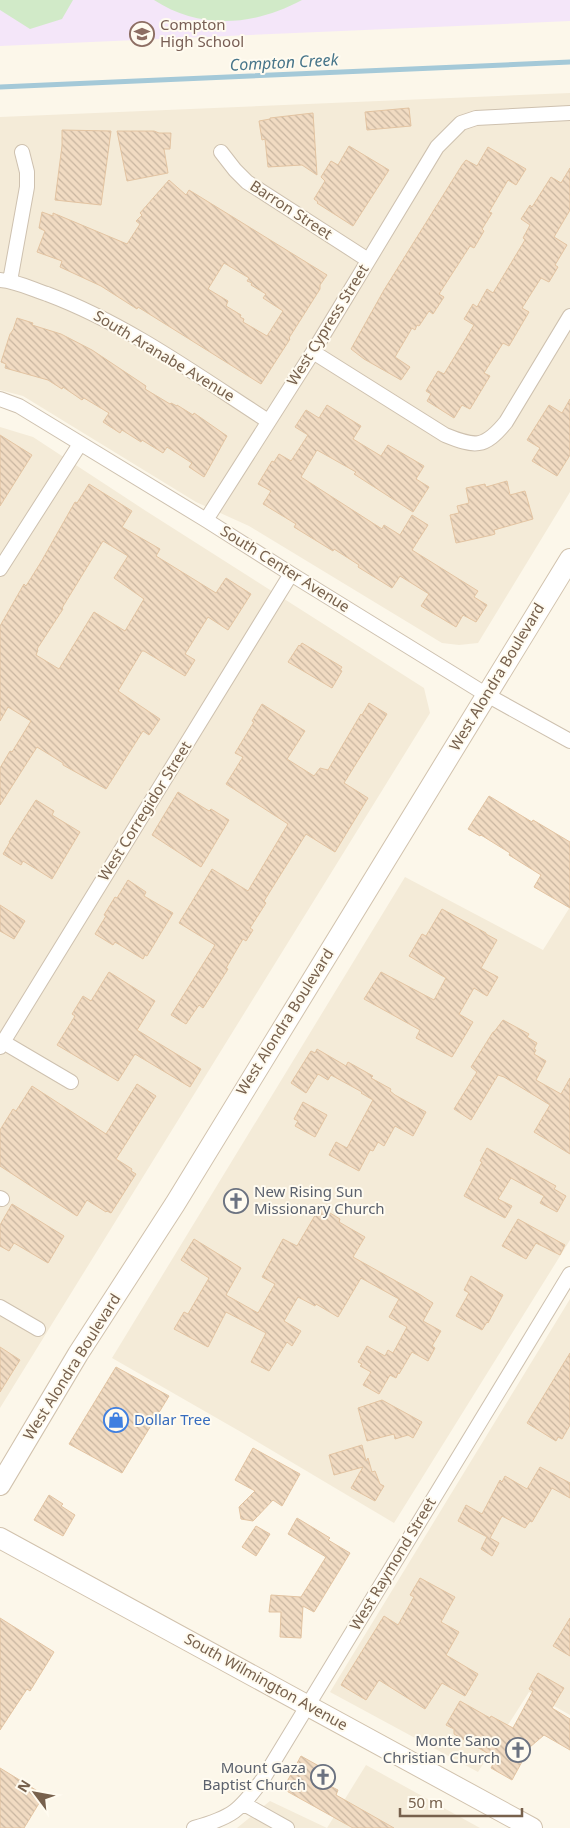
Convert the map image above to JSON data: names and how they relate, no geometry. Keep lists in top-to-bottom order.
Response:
{
  "streets": {
    "main road": ["West Alondra Boulevard", "South Wilmington Avenue"],
    "street": [
      "Barron Street",
      "West Cypress Street",
      "South Aranabe Avenue",
      "South Center Avenue",
      "West Corregidor Street",
      "West Raymond Street"
    ]
  },
  "crossings": [
    ["Barron Street", "West Cypress Street"],
    ["West Cypress Street", "South Aranabe Avenue"],
    ["West Cypress Street", "South Center Avenue"],
    ["South Center Avenue", "West Alondra Boulevard"],
    ["South Center Avenue", "West Corregidor Street"],
    ["West Raymond Street", "South Wilmington Avenue"]
  ],
  "water": ["Compton Creek"],
  "places": {
    "school or university": ["Compton High School"],
    "church": ["New Rising Sun Missionary Church", "Monte Sano Christian Church", "Mount Gaza Baptist Church"],
    "shop": ["Dollar Tree"]
  },
  "scale_bar": "50 m",
  "north": "top left"
}
